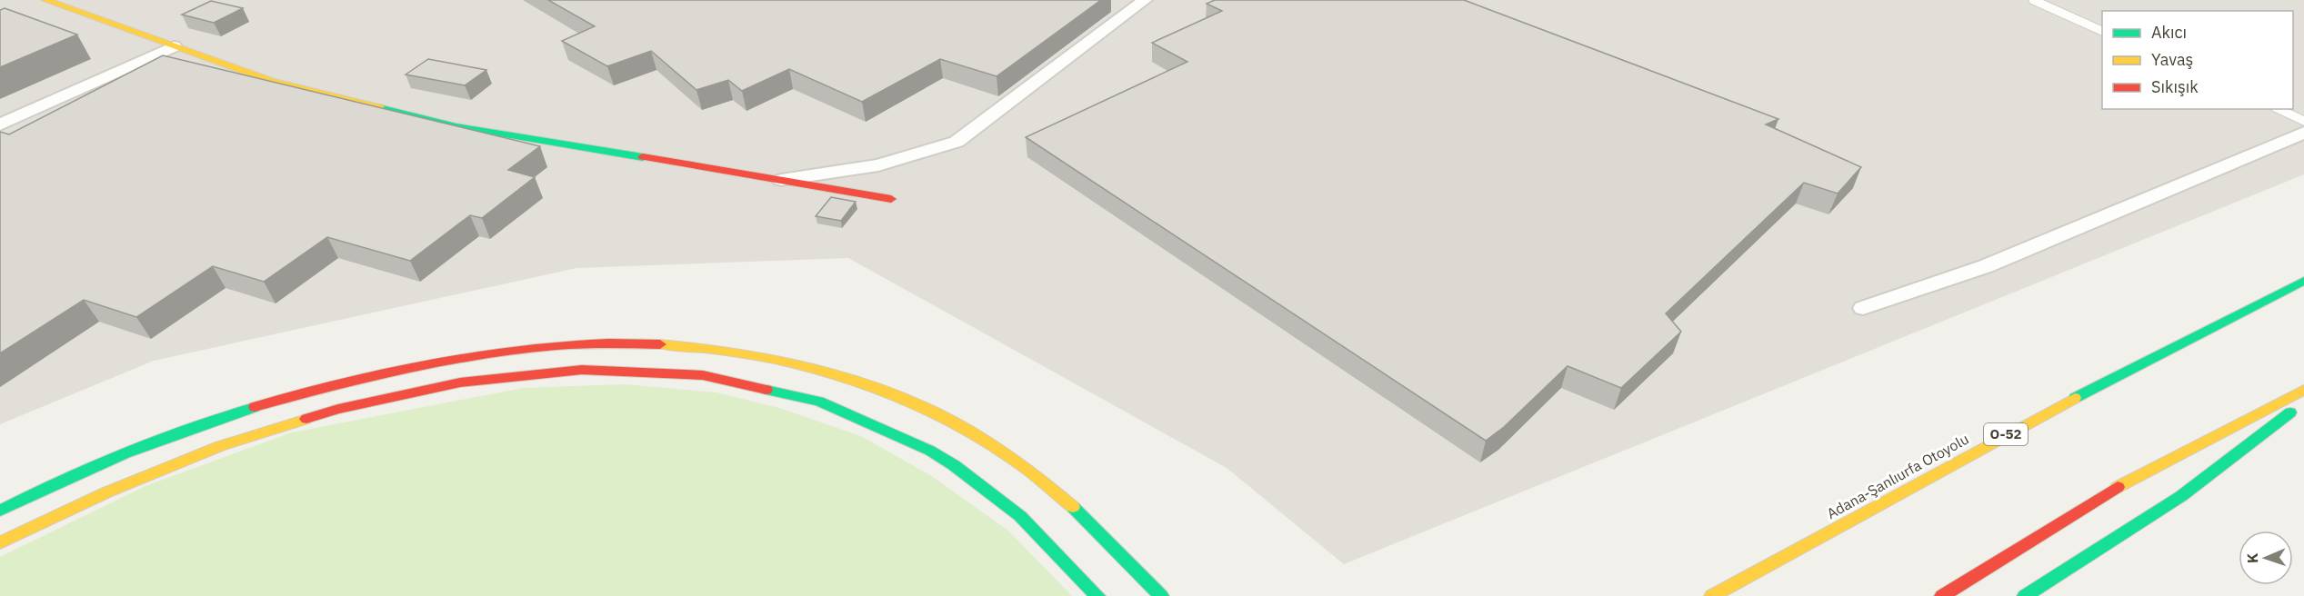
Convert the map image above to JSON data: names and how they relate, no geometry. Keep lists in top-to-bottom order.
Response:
{
  "streets": {
    "main road": ["O-52", "Adana-Şanlıurfa Otoyolu"]
  },
  "legend": ["Akıcı", "Yavaş", "Sıkışık"],
  "north": "left"
}
